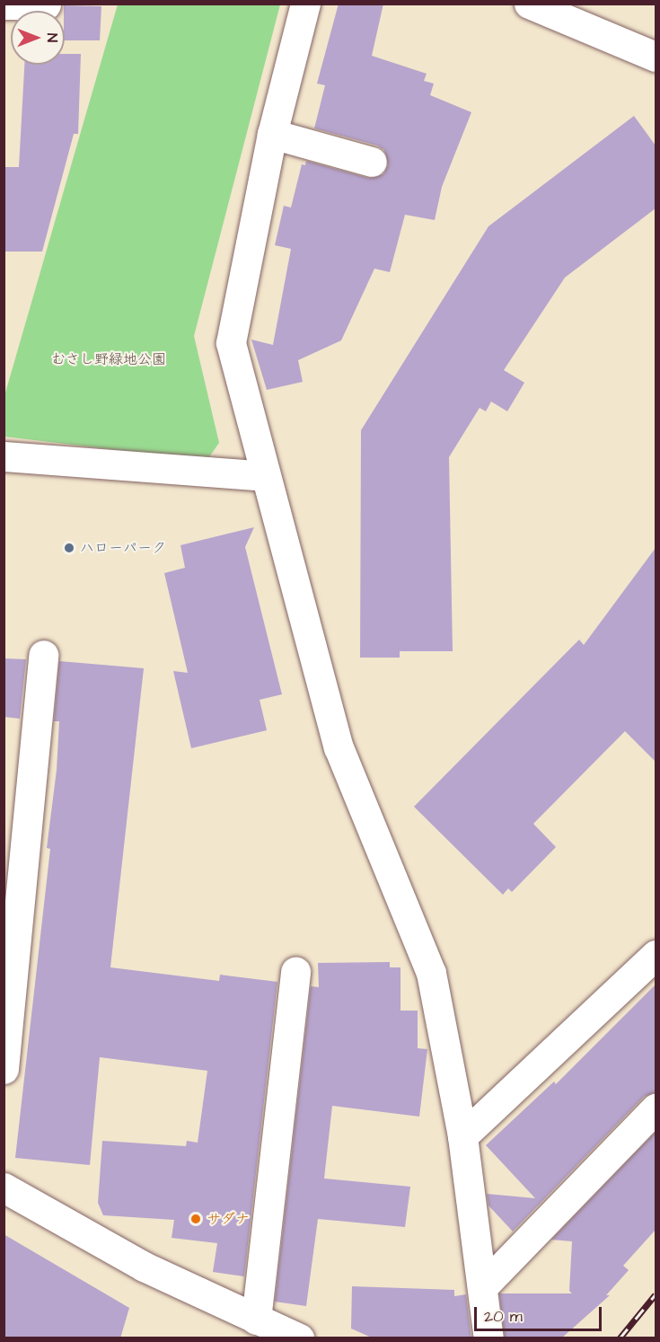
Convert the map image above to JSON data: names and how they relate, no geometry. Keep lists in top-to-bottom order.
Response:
{
  "parks": ["むさし野緑地公園"],
  "places": ["ハローパーク", "サダナ"],
  "scale_bar": "20 m",
  "north": "right"
}
